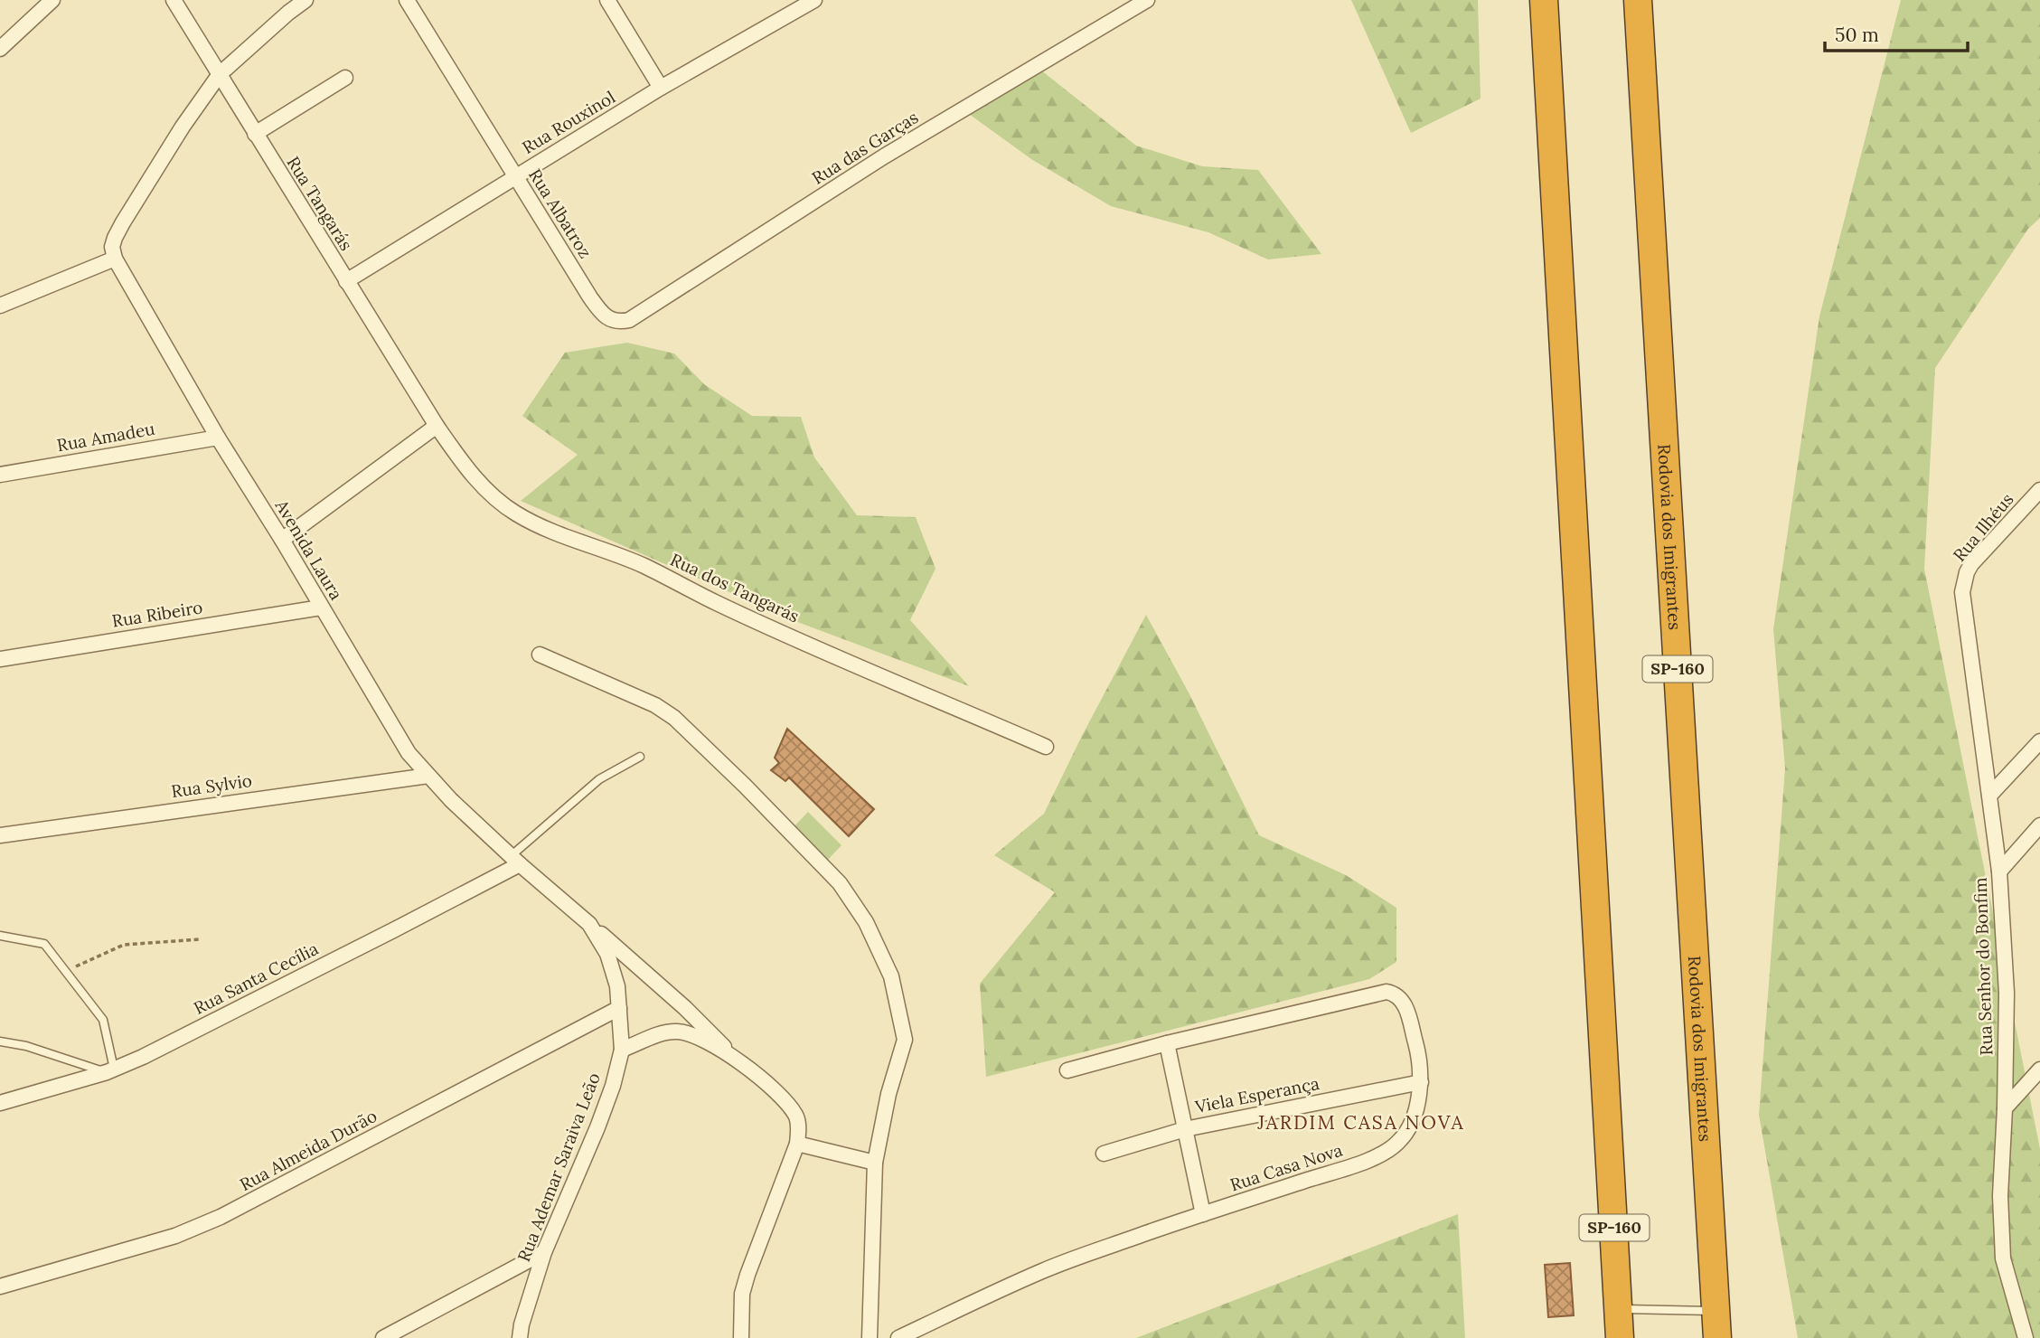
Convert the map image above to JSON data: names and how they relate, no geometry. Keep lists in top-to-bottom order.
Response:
{
  "streets": {
    "highway": ["Rodovia dos Imigrantes", "SP-160"],
    "street": [
      "Rua Rouxinol",
      "Rua das Garças",
      "Rua Tangarás",
      "Rua Albatroz",
      "Rua Amadeu",
      "Rua Ilhéus",
      "Avenida Laura",
      "Rua dos Tangarás",
      "Rua Ribeiro",
      "Rua Sylvio",
      "Rua Senhor do Bonfim",
      "Rua Santa Cecília",
      "Viela Esperança",
      "Rua Almeida Durão",
      "Rua Ademar Saraiva Leão",
      "Rua Casa Nova"
    ]
  },
  "crossings": [
    ["Rua Rouxinol", "Rua Tangarás"],
    ["Rua Rouxinol", "Rua Albatroz"],
    ["Rua das Garças", "Rua Albatroz"],
    ["Rua Tangarás", "Rua dos Tangarás"],
    ["Rua Amadeu", "Avenida Laura"],
    ["Rua Ilhéus", "Rua Senhor do Bonfim"],
    ["Avenida Laura", "Rua Ribeiro"],
    ["Avenida Laura", "Rua Sylvio"],
    ["Avenida Laura", "Rua Santa Cecília"],
    ["Avenida Laura", "Rua Almeida Durão"],
    ["Avenida Laura", "Rua Ademar Saraiva Leão"],
    ["Viela Esperança", "Rua Casa Nova"],
    ["Rua Almeida Durão", "Rua Ademar Saraiva Leão"]
  ],
  "districts": ["JARDIM CASA NOVA"],
  "scale_bar": "50 m"
}
